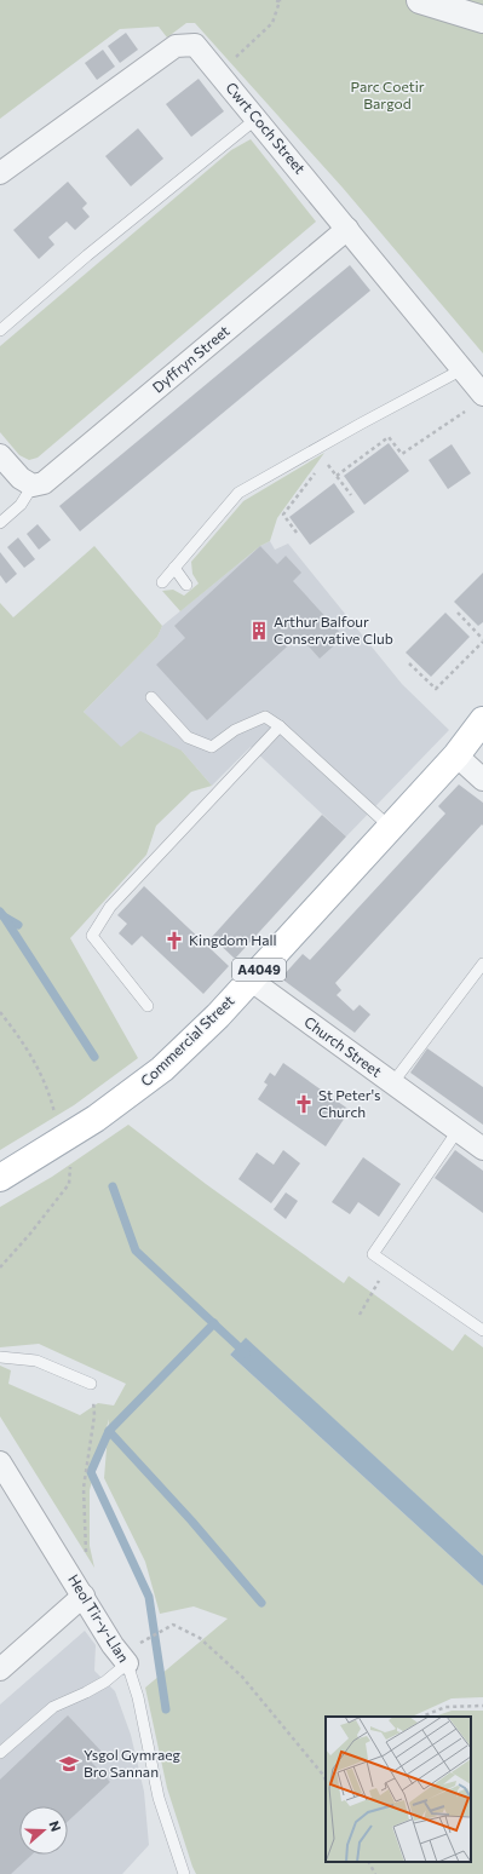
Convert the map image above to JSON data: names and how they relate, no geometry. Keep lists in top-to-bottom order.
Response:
{
  "streets": {
    "main road": ["A4049", "Commercial Street"],
    "street": [
      "Cwrt Coch Street",
      "Dyffryn Street",
      "Church Street",
      "Heol Tir-y-Llan"
    ]
  },
  "crossings": [
    ["Cwrt Coch Street", "Dyffryn Street"],
    ["Commercial Street", "Church Street"]
  ],
  "parks": ["Parc Coetir Bargod"],
  "places": {
    "building": ["Arthur Balfour Conservative Club"],
    "church": ["Kingdom Hall", "St Peter's Church"],
    "school or university": ["Ysgol Gymraeg Bro Sannan"]
  },
  "north": "right"
}
